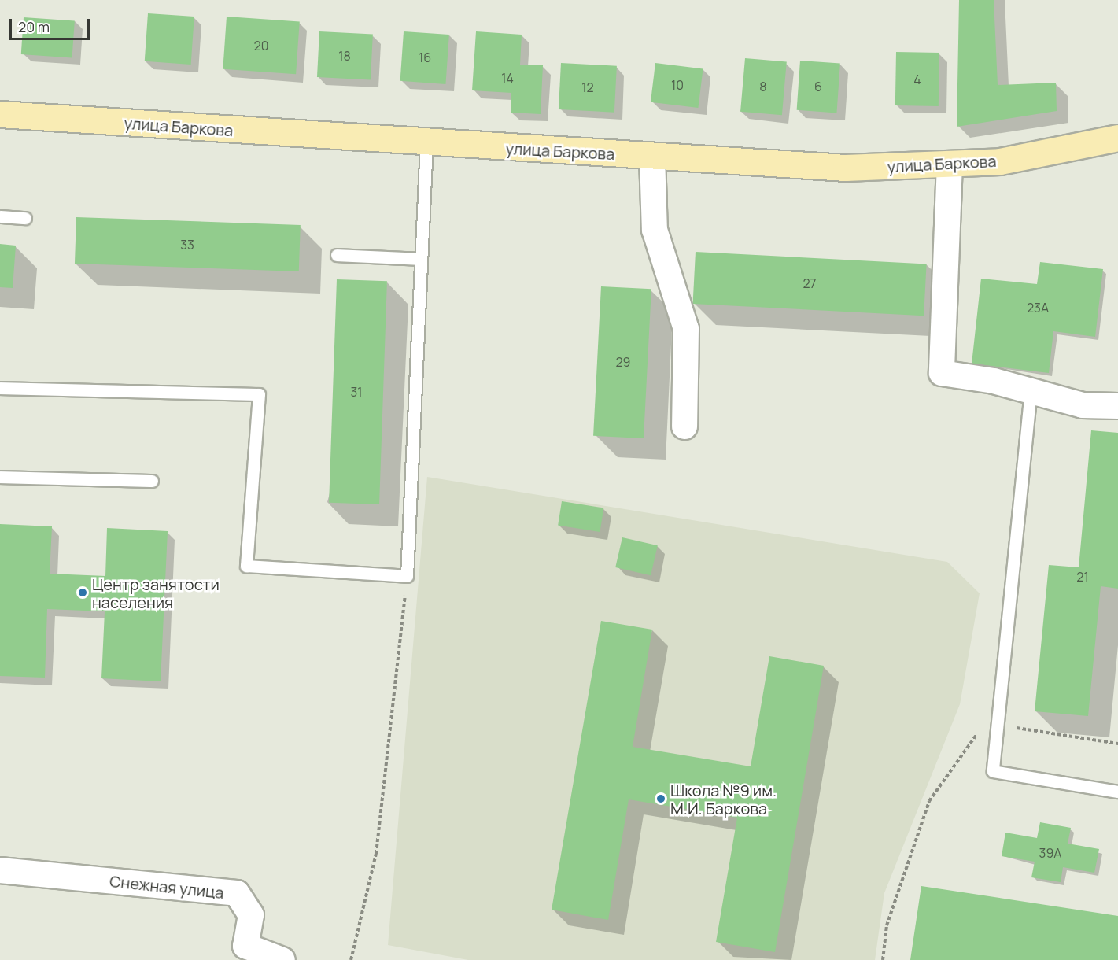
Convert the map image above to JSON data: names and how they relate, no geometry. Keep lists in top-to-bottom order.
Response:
{
  "streets": {
    "main road": ["улица Баркова"],
    "street": ["Снежная улица"]
  },
  "places": ["Центр занятости населения", "Школа №9 им. М.И. Баркова"],
  "house_numbers": [
    "20",
    "18",
    "16",
    "14",
    "4",
    "10",
    "8",
    "6",
    "12",
    "33",
    "27",
    "23А",
    "29",
    "31",
    "21",
    "39А"
  ],
  "scale_bar": "20 m"
}
